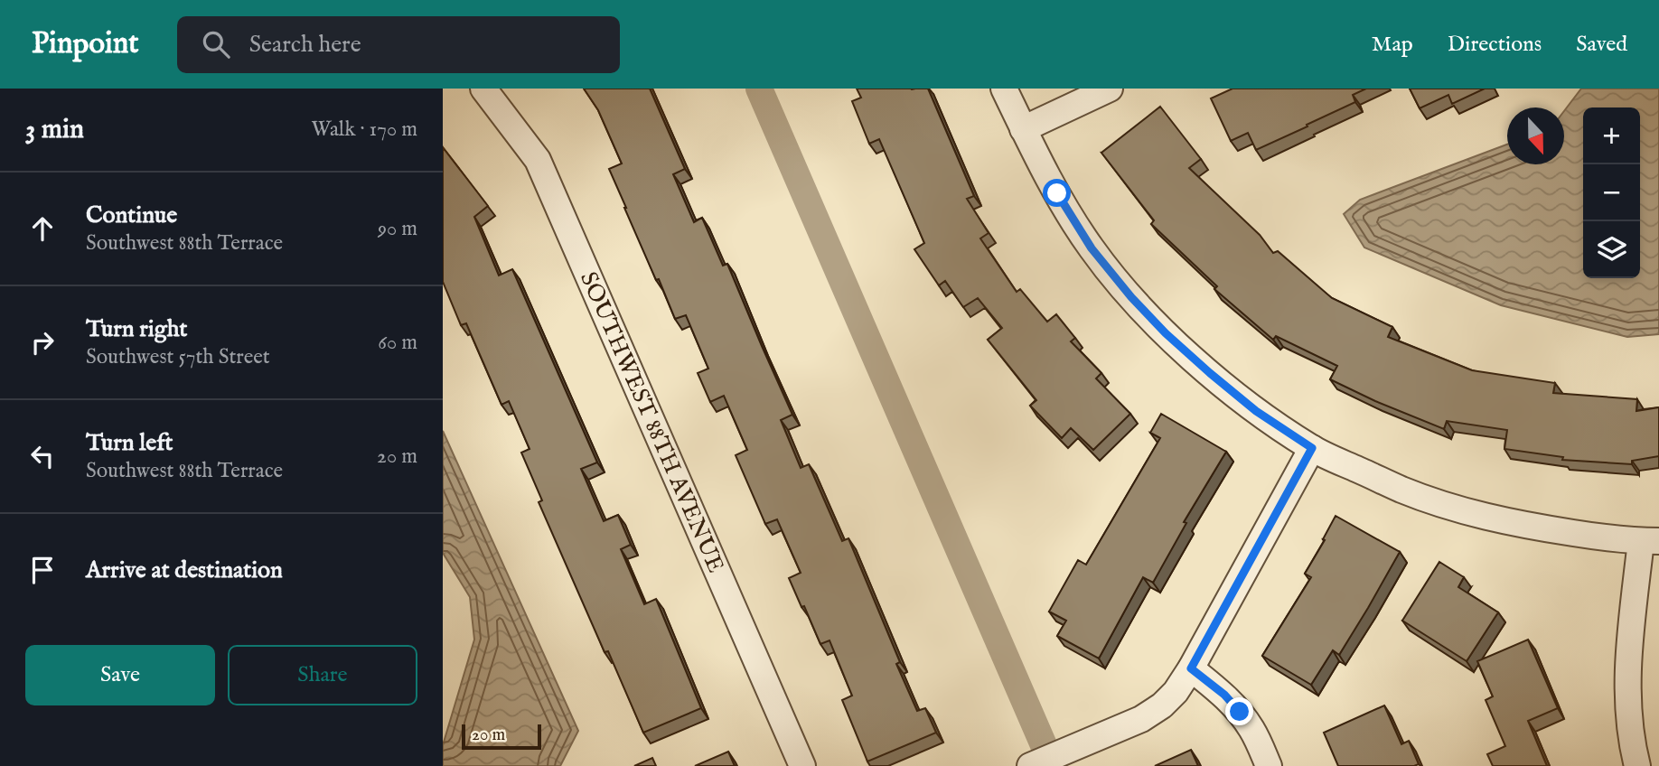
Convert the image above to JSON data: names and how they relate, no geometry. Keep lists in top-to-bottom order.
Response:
{
  "streets": {
    "street": ["SOUTHWEST 88TH AVENUE"]
  },
  "scale_bar": "20 m",
  "north": "bottom",
  "page": {
    "header": "Pinpoint",
    "search": "Search here",
    "nav": ["Map", "Directions", "Saved"],
    "heading": ["3 min", "Walk · 170 m"],
    "map_buttons": ["+", "−"],
    "list": [
      ["Continue", "Southwest 88th Terrace", "90 m"],
      ["Turn right", "Southwest 57th Street", "60 m"],
      ["Turn left", "Southwest 88th Terrace", "20 m"],
      "Arrive at destination"
    ],
    "buttons": ["Save", "Share"],
    "scale": "20 m"
  }
}
